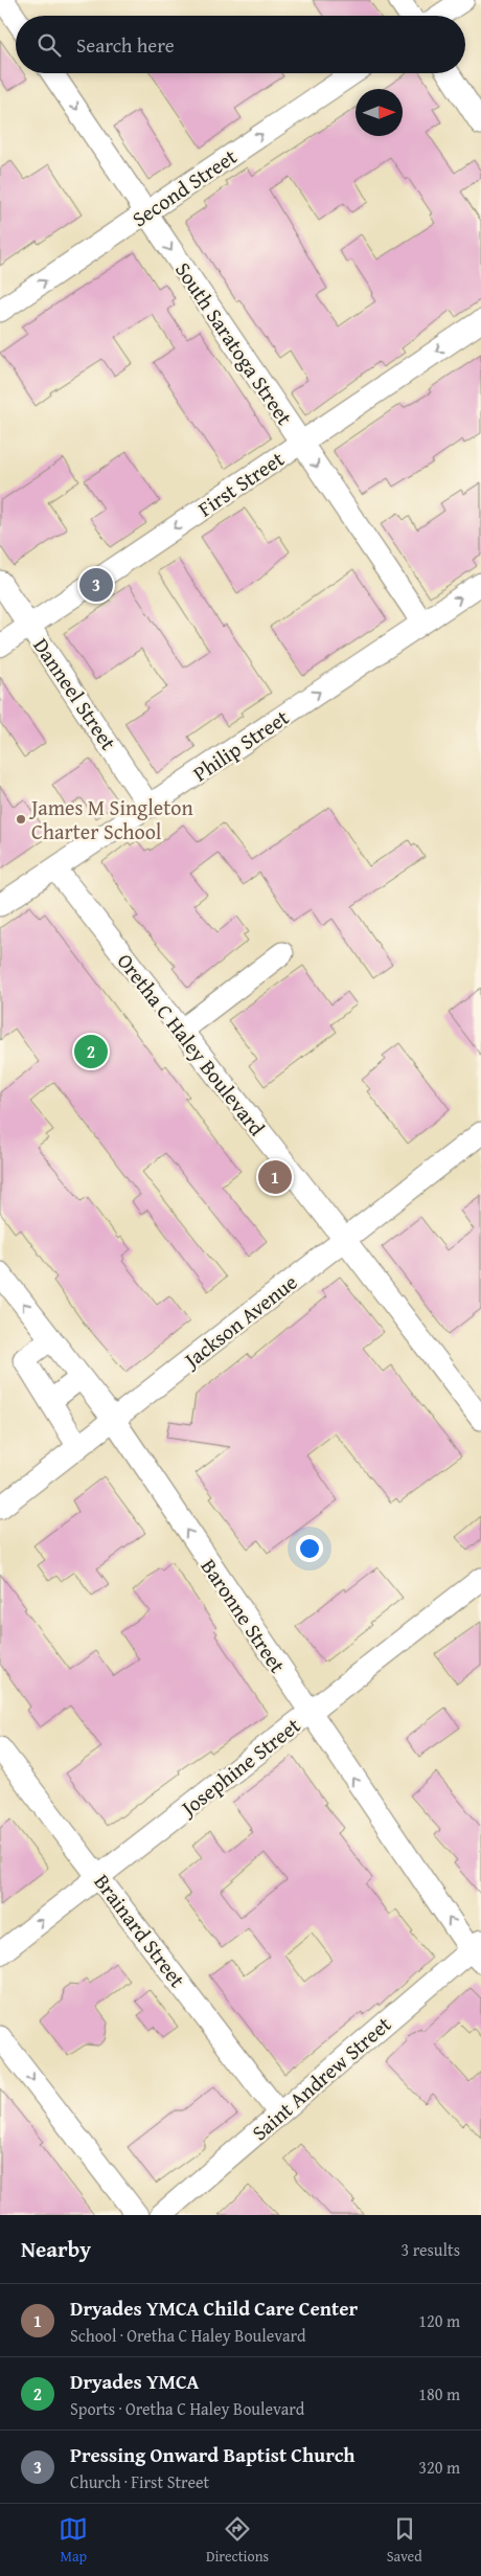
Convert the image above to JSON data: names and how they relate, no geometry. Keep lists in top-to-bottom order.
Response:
{
  "streets": {
    "street": [
      "Second Street",
      "South Saratoga Street",
      "First Street",
      "Danneel Street",
      "Philip Street",
      "Oretha C Haley Boulevard",
      "Jackson Avenue",
      "Baronne Street",
      "Josephine Street",
      "Brainard Street",
      "Saint Andrew Street"
    ]
  },
  "crossings": [
    ["Second Street", "South Saratoga Street"],
    ["South Saratoga Street", "First Street"],
    ["South Saratoga Street", "Philip Street"],
    ["First Street", "Danneel Street"],
    ["Danneel Street", "Philip Street"],
    ["Philip Street", "Oretha C Haley Boulevard"],
    ["Oretha C Haley Boulevard", "Jackson Avenue"],
    ["Jackson Avenue", "Baronne Street"],
    ["Baronne Street", "Josephine Street"],
    ["Baronne Street", "Saint Andrew Street"],
    ["Josephine Street", "Brainard Street"],
    ["Brainard Street", "Saint Andrew Street"]
  ],
  "one_way": [
    "Second Street",
    "South Saratoga Street",
    "First Street",
    "Philip Street",
    "Baronne Street"
  ],
  "places": ["James M Singleton Charter School"],
  "north": "right",
  "page": {
    "search": "Search here",
    "pins": ["3", "2", "1"],
    "heading": ["Nearby", "3 results"],
    "list": [
      {
        "mark": "1",
        "name": "Dryades YMCA Child Care Center",
        "note": "School · Oretha C Haley Boulevard",
        "value": "120 m"
      },
      {
        "mark": "2",
        "name": "Dryades YMCA",
        "note": "Sports · Oretha C Haley Boulevard",
        "value": "180 m"
      },
      {
        "mark": "3",
        "name": "Pressing Onward Baptist Church",
        "note": "Church · First Street",
        "value": "320 m"
      }
    ],
    "nav": ["Map", "Directions", "Saved"]
  }
}
